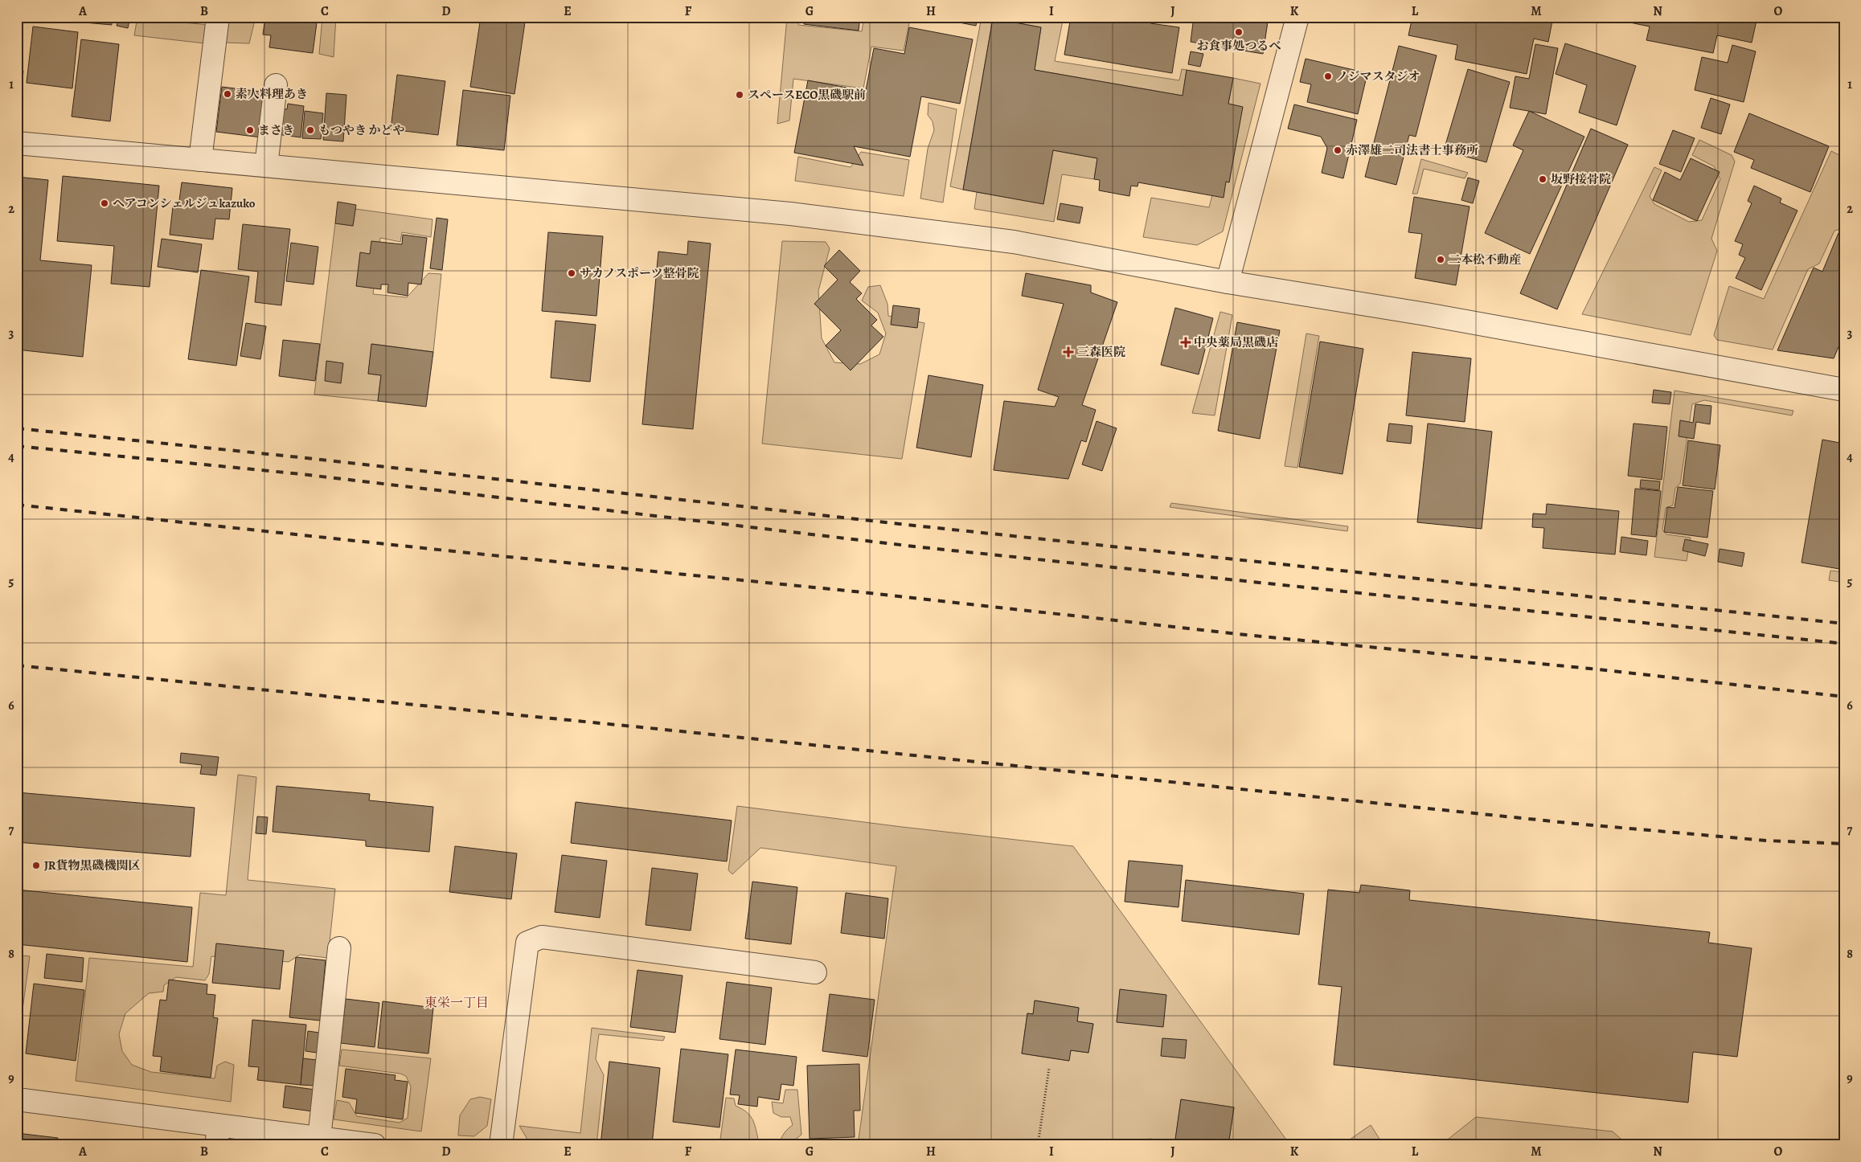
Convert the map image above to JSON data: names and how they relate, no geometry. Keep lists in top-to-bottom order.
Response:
{
  "districts": ["東栄一丁目"],
  "places": {
    "other": [
      "お食事処つるべ",
      "ノジマスタジオ",
      "素人料理あき",
      "スペースECO黒磯駅前",
      "まさき",
      "もつやき かどや",
      "赤澤雄二司法書士事務所",
      "坂野接骨院",
      "ヘアコンシェルジュkazuko",
      "二本松不動産",
      "サカノスポーツ整骨院",
      "JR貨物黒磯機関区"
    ],
    "health": ["中央薬局黒磯店", "三森医院"]
  },
  "grid": {
    "columns": [
      "A",
      "B",
      "C",
      "D",
      "E",
      "F",
      "G",
      "H",
      "I",
      "J",
      "K",
      "L",
      "M",
      "N",
      "O"
    ],
    "rows": [
      "1",
      "2",
      "3",
      "4",
      "5",
      "6",
      "7",
      "8",
      "9"
    ]
  }
}
